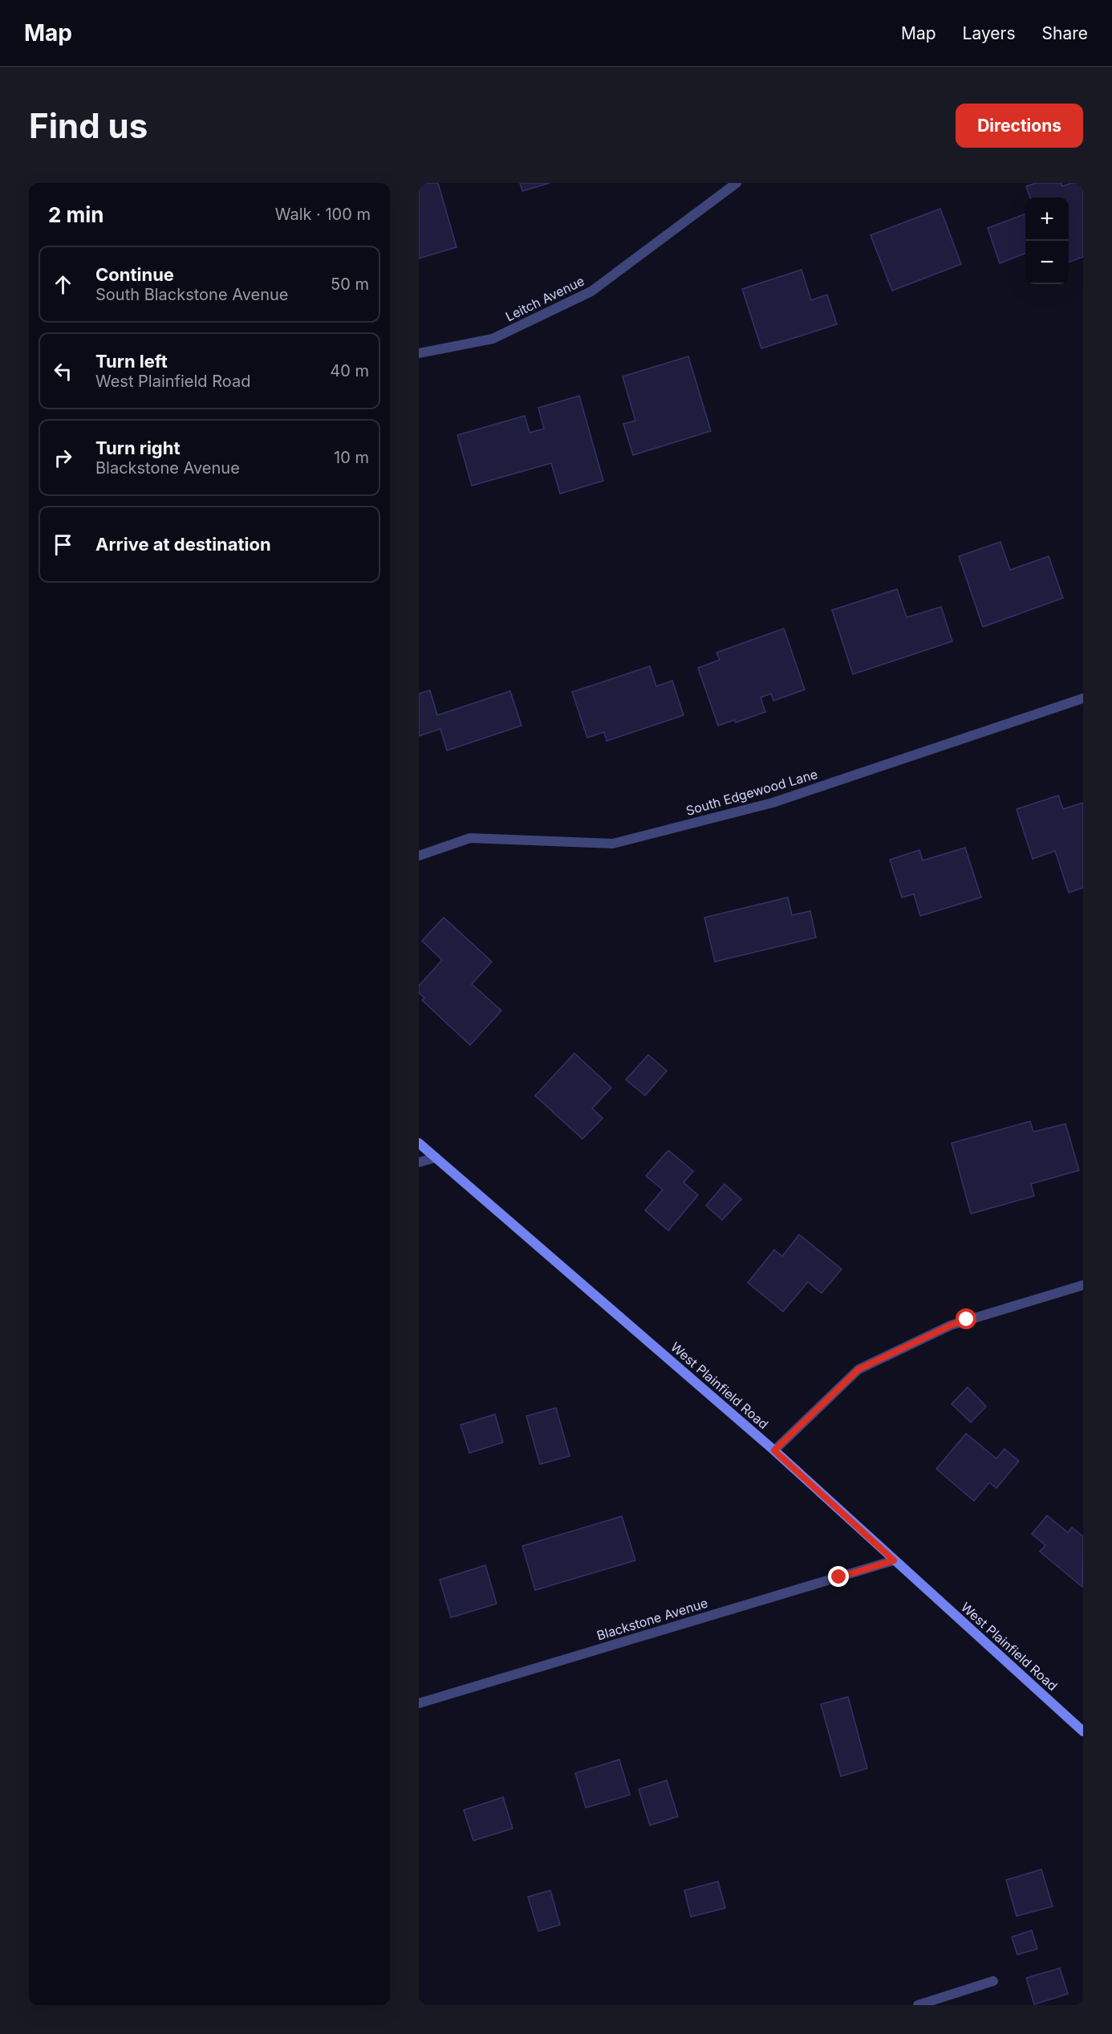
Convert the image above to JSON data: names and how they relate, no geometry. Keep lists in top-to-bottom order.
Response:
{
  "streets": {
    "main road": ["West Plainfield Road"],
    "street": ["Leitch Avenue", "South Edgewood Lane", "Blackstone Avenue"]
  },
  "crossings": [
    ["West Plainfield Road", "Blackstone Avenue"]
  ],
  "page": {
    "header": "Map",
    "nav": ["Map", "Layers", "Share"],
    "buttons": "Directions",
    "title": "Find us",
    "heading": ["2 min", "Walk · 100 m"],
    "map_buttons": ["+", "−"],
    "list": [
      ["Continue", "South Blackstone Avenue", "50 m"],
      ["Turn left", "West Plainfield Road", "40 m"],
      ["Turn right", "Blackstone Avenue", "10 m"],
      "Arrive at destination"
    ]
  }
}
